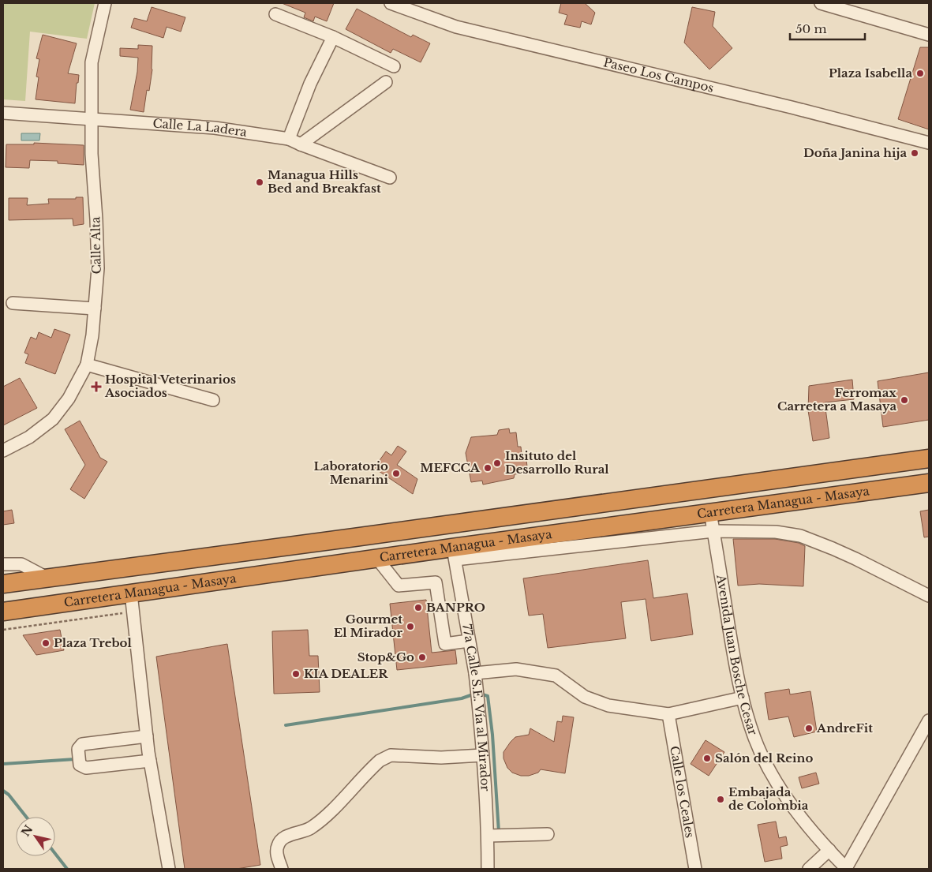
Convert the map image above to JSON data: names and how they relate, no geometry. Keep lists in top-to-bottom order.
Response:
{
  "streets": {
    "highway": ["Carretera Managua - Masaya"],
    "street": [
      "Paseo Los Campos",
      "Calle La Ladera",
      "Calle Alta",
      "Avenida Juan Bosche Cesar",
      "77a Calle S.E. Vía al Mirador",
      "Calle los Ceales"
    ]
  },
  "crossings": [
    ["Calle La Ladera", "Calle Alta"],
    ["Carretera Managua - Masaya", "Avenida Juan Bosche Cesar"],
    ["Carretera Managua - Masaya", "77a Calle S.E. Vía al Mirador"]
  ],
  "places": {
    "other": [
      "Plaza Isabella",
      "Doña Janina hija",
      "Managua Hills Bed and Breakfast",
      "Ferromax Carretera a Masaya",
      "Insituto del Desarrollo Rural",
      "MEFCCA",
      "Laboratorio Menarini",
      "BANPRO",
      "Gourmet El Mirador",
      "Plaza Trebol",
      "Stop&Go",
      "KIA DEALER",
      "AndreFit",
      "Salón del Reino",
      "Embajada de Colombia"
    ],
    "health": ["Hospital Veterinarios Asociados"]
  },
  "scale_bar": "50 m",
  "north": "top left"
}
